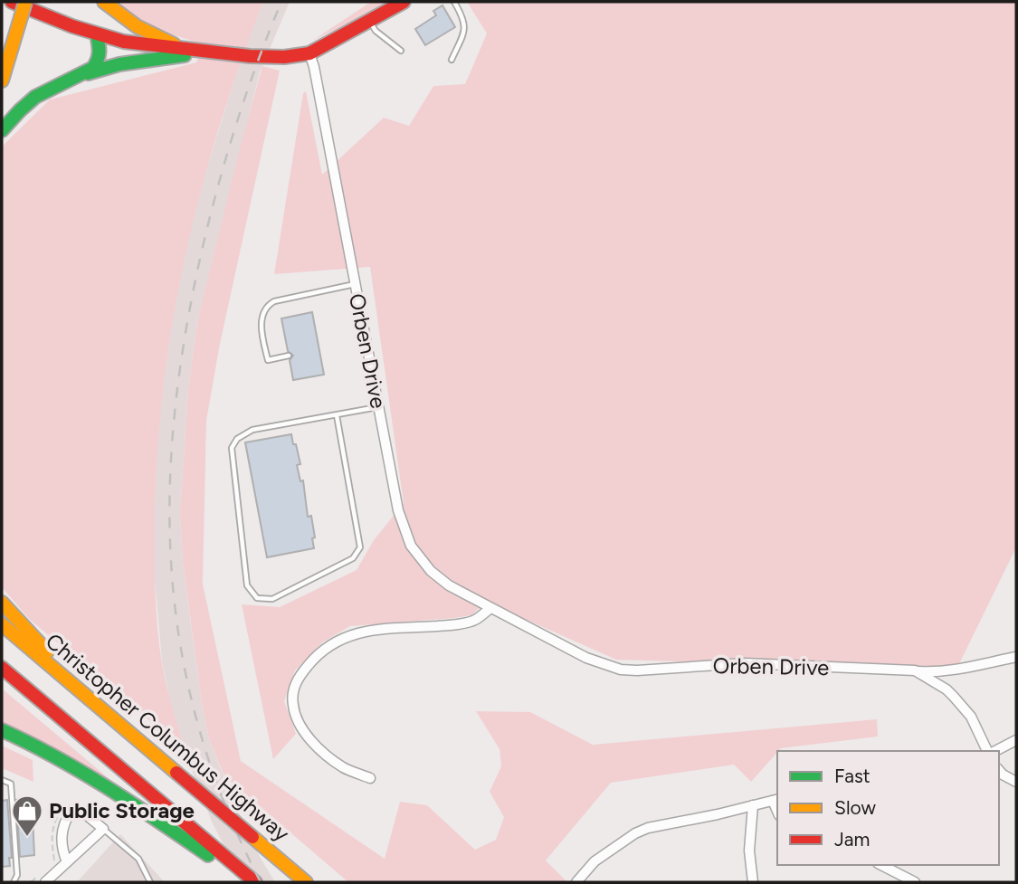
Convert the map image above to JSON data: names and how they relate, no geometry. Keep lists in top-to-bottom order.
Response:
{
  "streets": {
    "main road": ["Christopher Columbus Highway"],
    "street": ["Orben Drive"]
  },
  "places": {
    "shop": ["Public Storage"]
  },
  "legend": ["Fast", "Slow", "Jam"]
}
